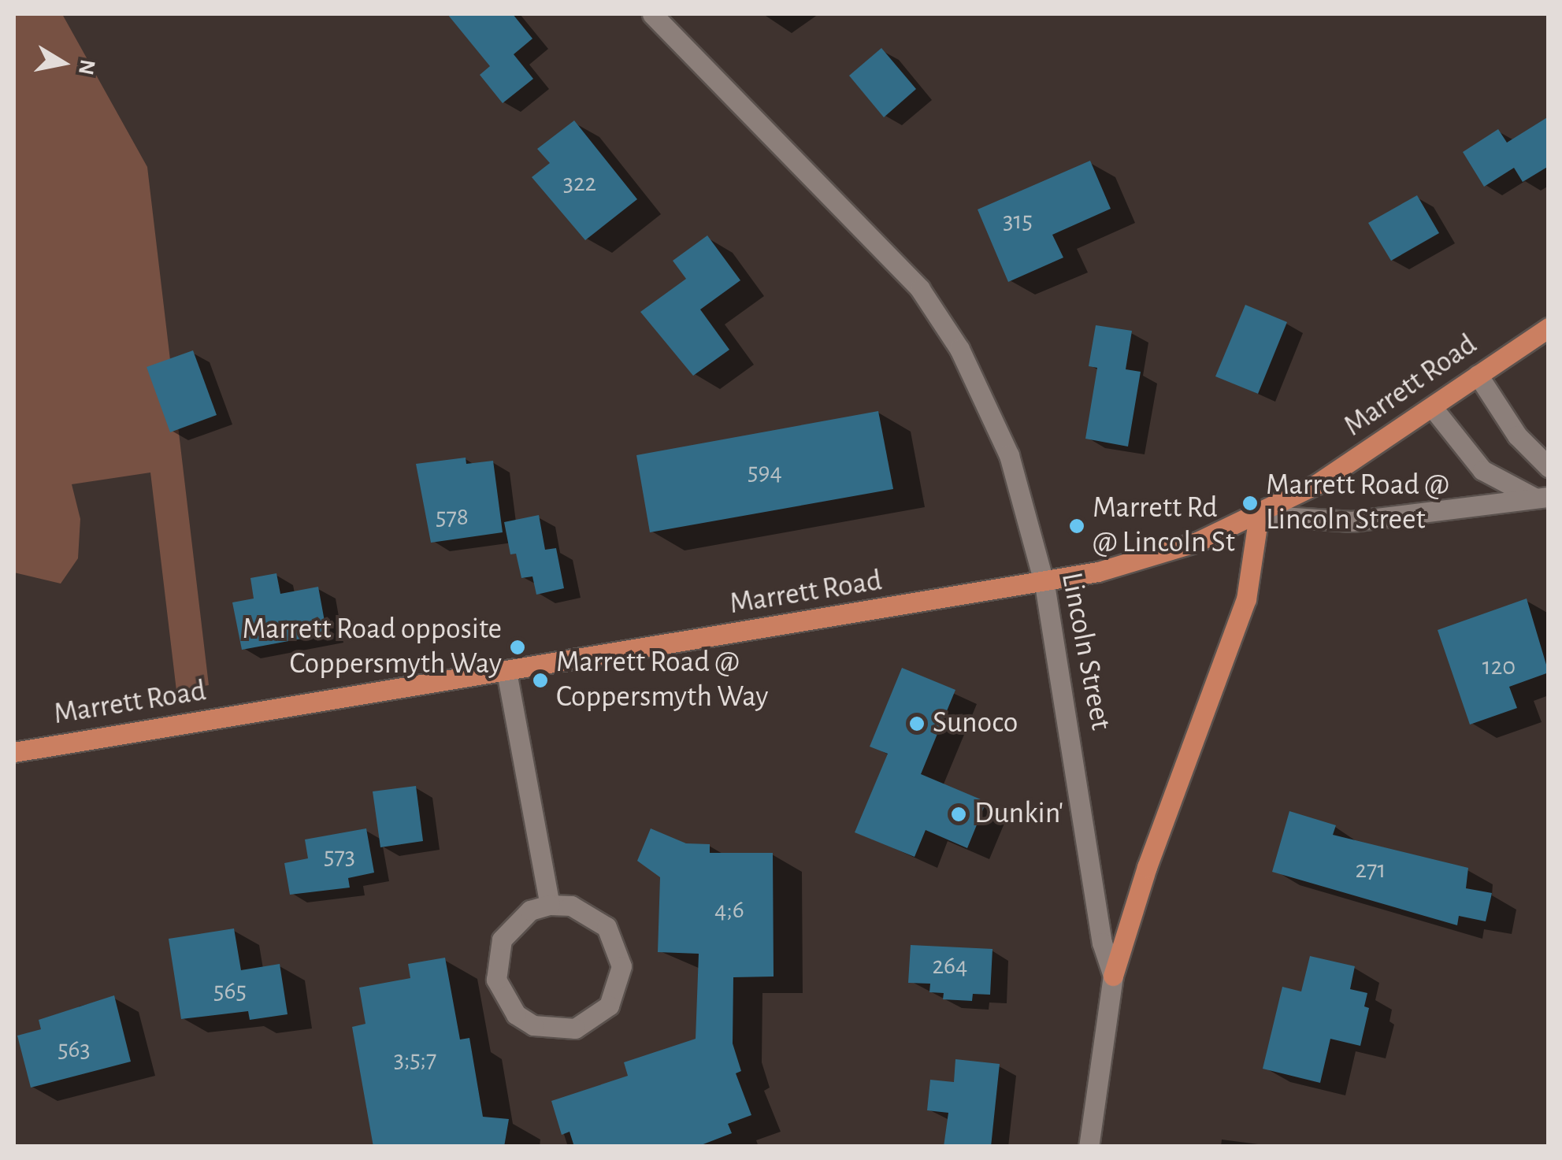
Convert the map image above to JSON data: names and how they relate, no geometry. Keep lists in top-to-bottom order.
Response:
{
  "streets": {
    "main road": ["Marrett Road"],
    "street": ["Lincoln Street"]
  },
  "crossings": [
    ["Marrett Road", "Lincoln Street"]
  ],
  "places": [
    "Marrett Road @ Lincoln Street",
    "Marrett Rd @ Lincoln St",
    "Marrett Road opposite Coppersmyth Way",
    "Marrett Road @ Coppersmyth Way",
    "Sunoco",
    "Dunkin'"
  ],
  "house_numbers": [
    "322",
    "315",
    "594",
    "578",
    "120",
    "573",
    "271",
    "4;6",
    "264",
    "565",
    "563",
    "3;5;7"
  ],
  "north": "right"
}
